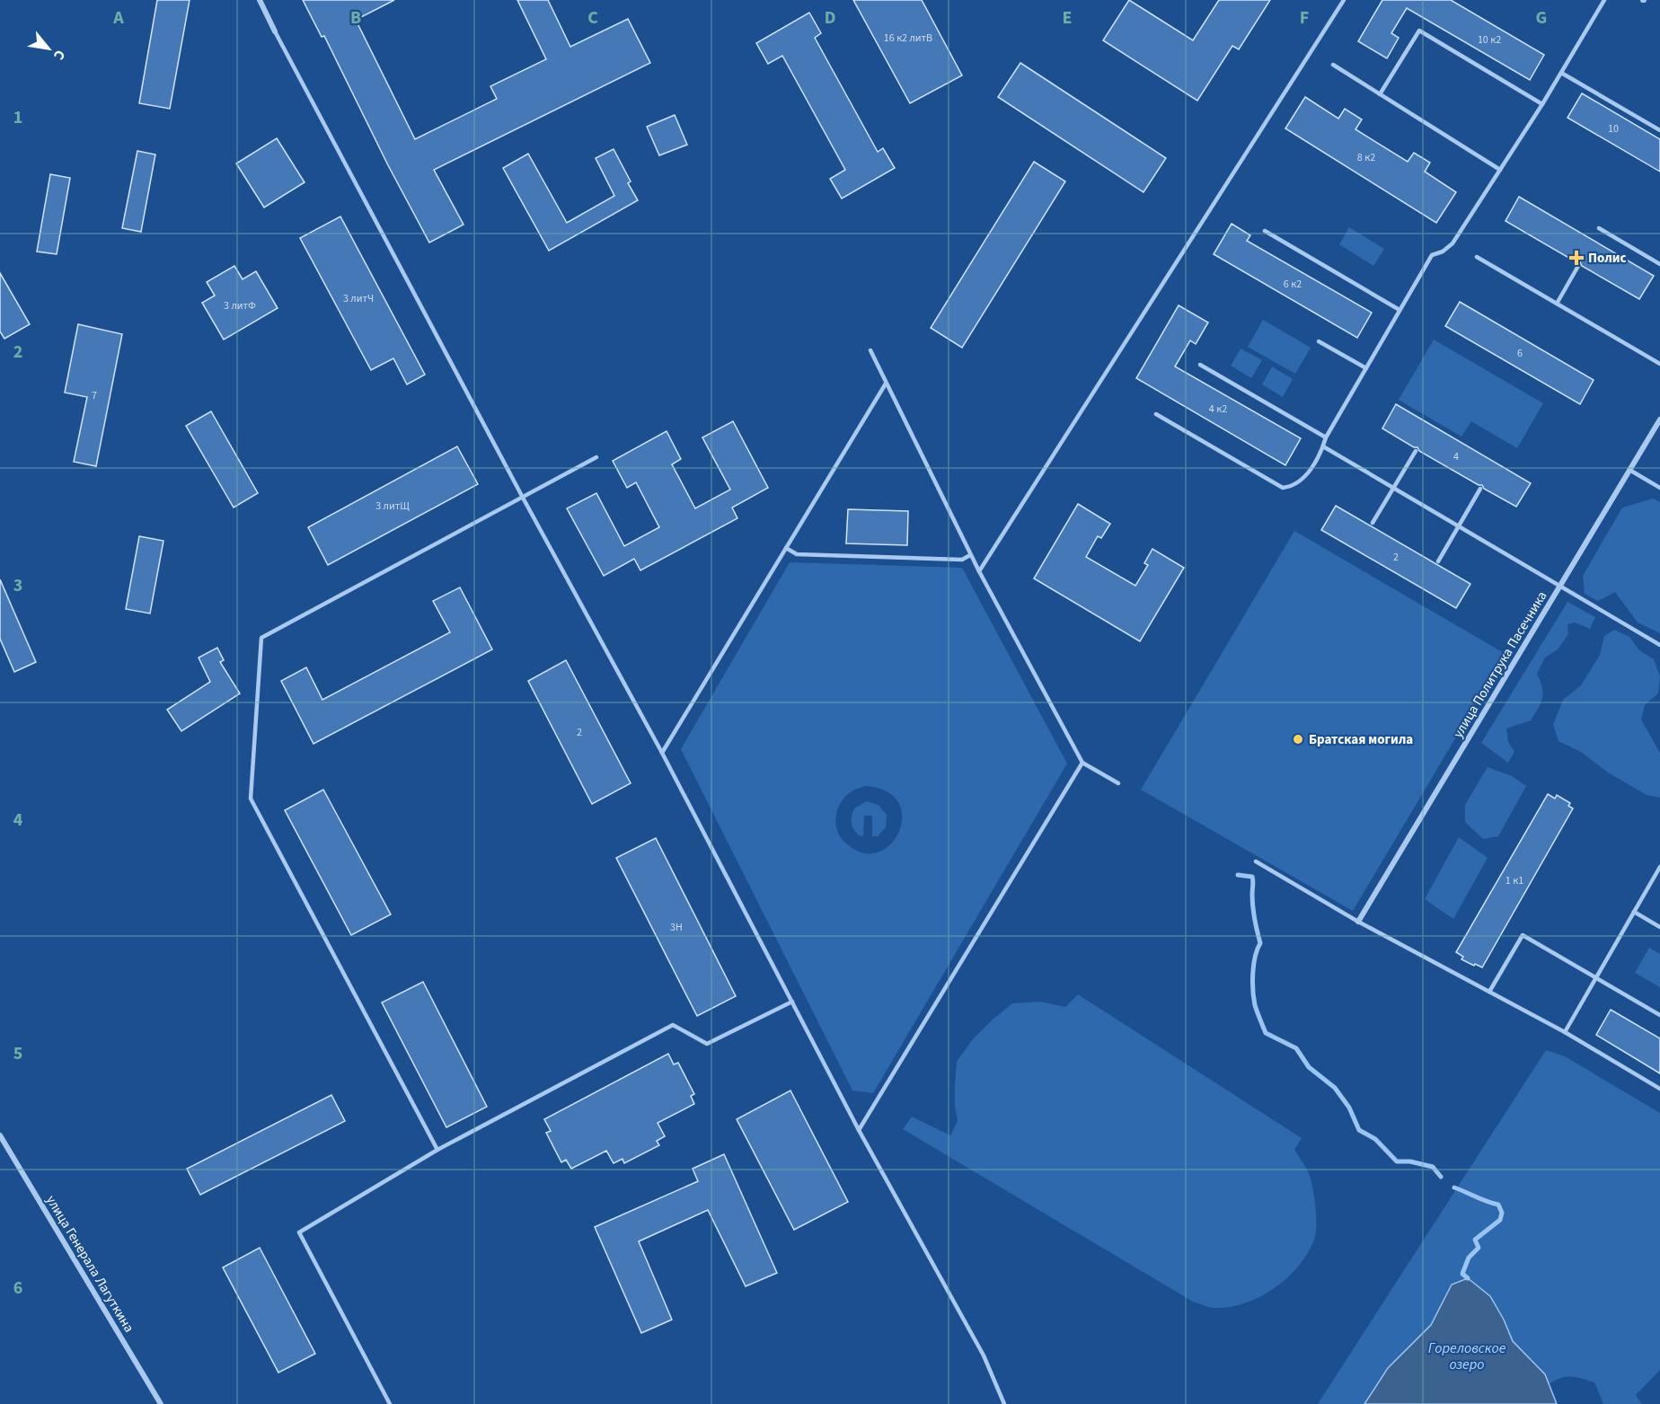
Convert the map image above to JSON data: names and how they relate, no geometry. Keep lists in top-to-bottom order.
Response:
{
  "streets": {
    "street": ["улица Политрука Пасечника", "улица Генерала Лагуткина"]
  },
  "water": ["Гореловское озеро"],
  "places": {
    "health": ["Полис"],
    "other": ["Братская могила"]
  },
  "house_numbers": [
    "16 к2 литВ",
    "10 к2",
    "10",
    "8 к2",
    "6 к2",
    "3 литЧ",
    "3 литФ",
    "6",
    "7",
    "4 к2",
    "4",
    "3 литЩ",
    "2",
    "2",
    "1 к1",
    "3Н"
  ],
  "north": "bottom right",
  "grid": {
    "columns": [
      "A",
      "B",
      "C",
      "D",
      "E",
      "F",
      "G"
    ],
    "rows": [
      "1",
      "2",
      "3",
      "4",
      "5",
      "6"
    ]
  }
}
